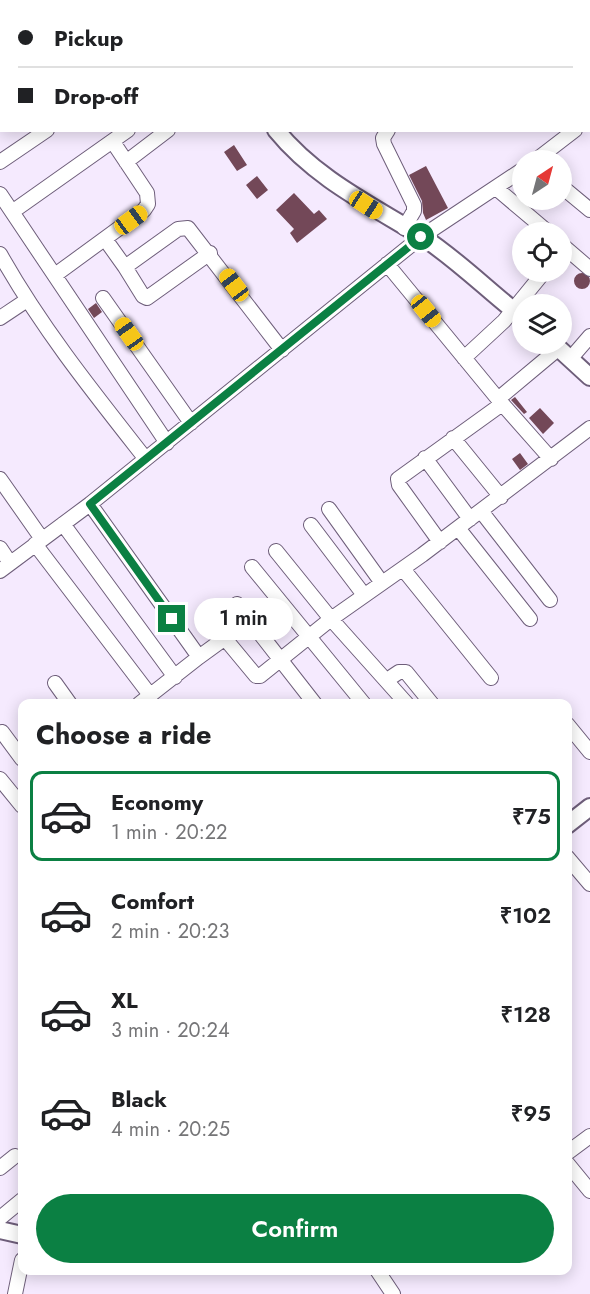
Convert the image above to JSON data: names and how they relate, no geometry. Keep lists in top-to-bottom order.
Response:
{
  "north": "top right",
  "page": {
    "banner": ["Pickup", "Drop-off"],
    "bubble": "1 min",
    "heading": "Choose a ride",
    "list": [
      {
        "name": "Economy",
        "note": "1 min · 20:22",
        "value": "₹75"
      },
      {
        "name": "Comfort",
        "note": "2 min · 20:23",
        "value": "₹102"
      },
      {
        "name": "XL",
        "note": "3 min · 20:24",
        "value": "₹128"
      },
      {
        "name": "Black",
        "note": "4 min · 20:25",
        "value": "₹95"
      }
    ],
    "buttons": "Confirm"
  }
}
